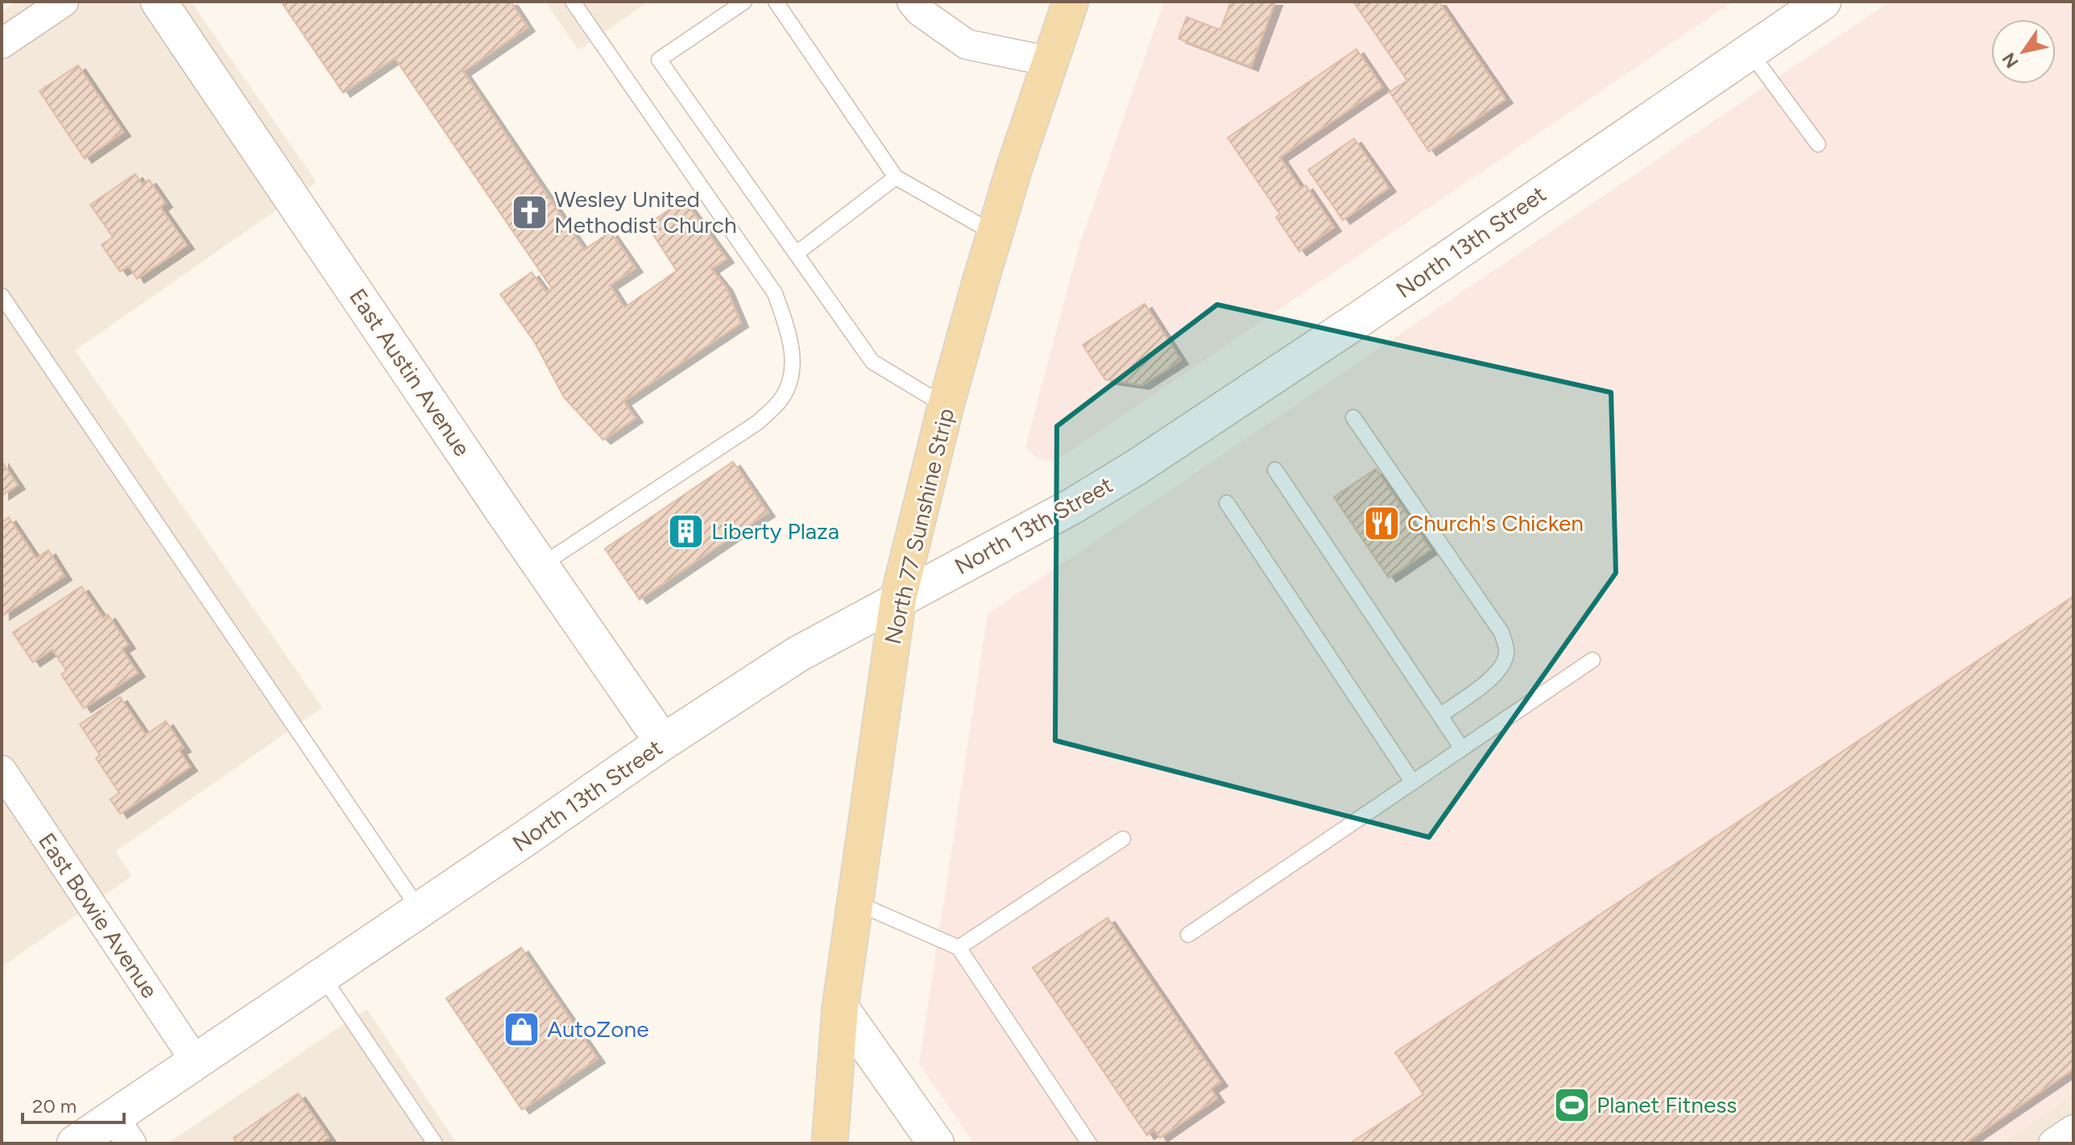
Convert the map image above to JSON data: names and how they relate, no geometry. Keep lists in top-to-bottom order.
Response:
{
  "streets": {
    "main road": ["North 77 Sunshine Strip"],
    "street": ["North 13th Street", "East Austin Avenue", "East Bowie Avenue"]
  },
  "crossings": [
    ["North 13th Street", "East Austin Avenue"],
    ["North 13th Street", "North 77 Sunshine Strip"],
    ["North 13th Street", "East Bowie Avenue"]
  ],
  "places": {
    "church": ["Wesley United Methodist Church"],
    "restaurant": ["Church's Chicken"],
    "building": ["Liberty Plaza"],
    "shop": ["AutoZone"],
    "sports": ["Planet Fitness"]
  },
  "scale_bar": "20 m",
  "north": "bottom left"
}
